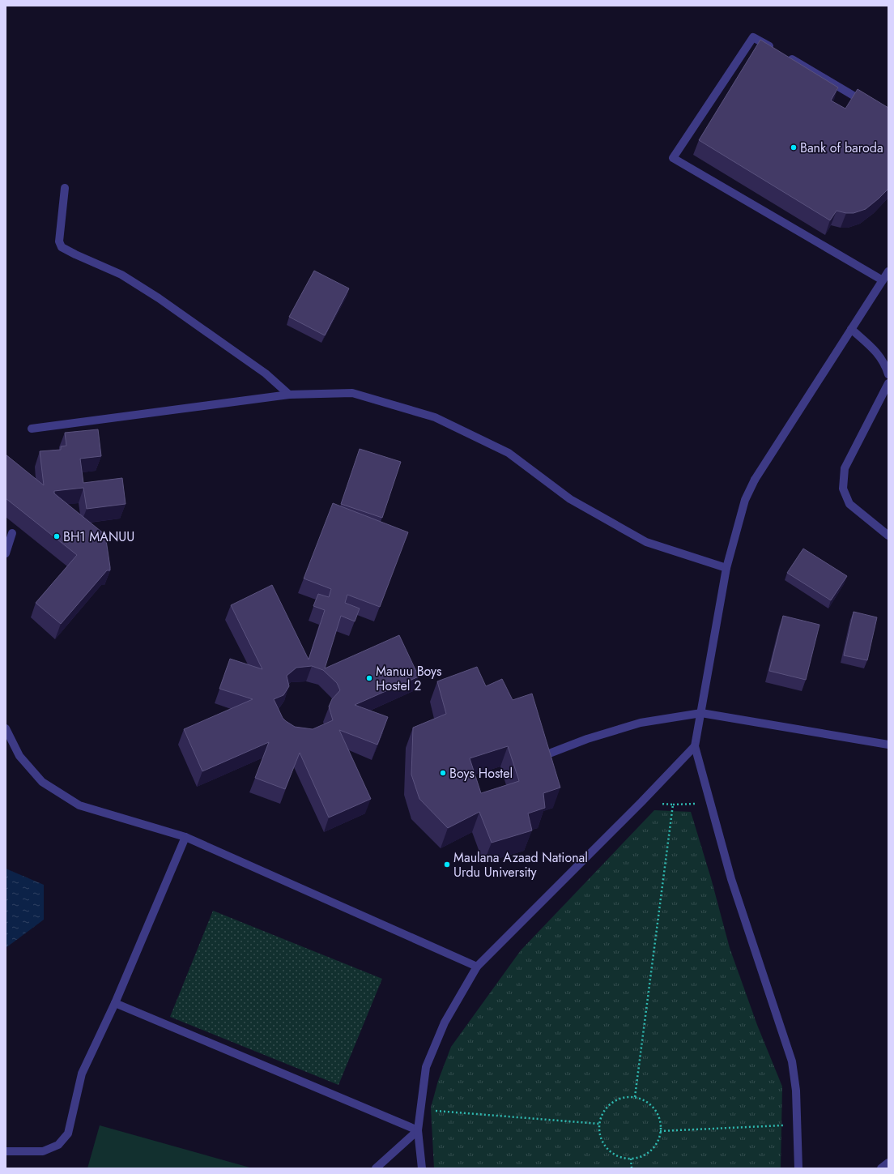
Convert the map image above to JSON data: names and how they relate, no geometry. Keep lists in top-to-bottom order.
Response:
{
  "places": [
    "Bank of baroda",
    "BH1 MANUU",
    "Manuu Boys Hostel 2",
    "Boys Hostel",
    "Maulana Azaad National Urdu University"
  ]
}
